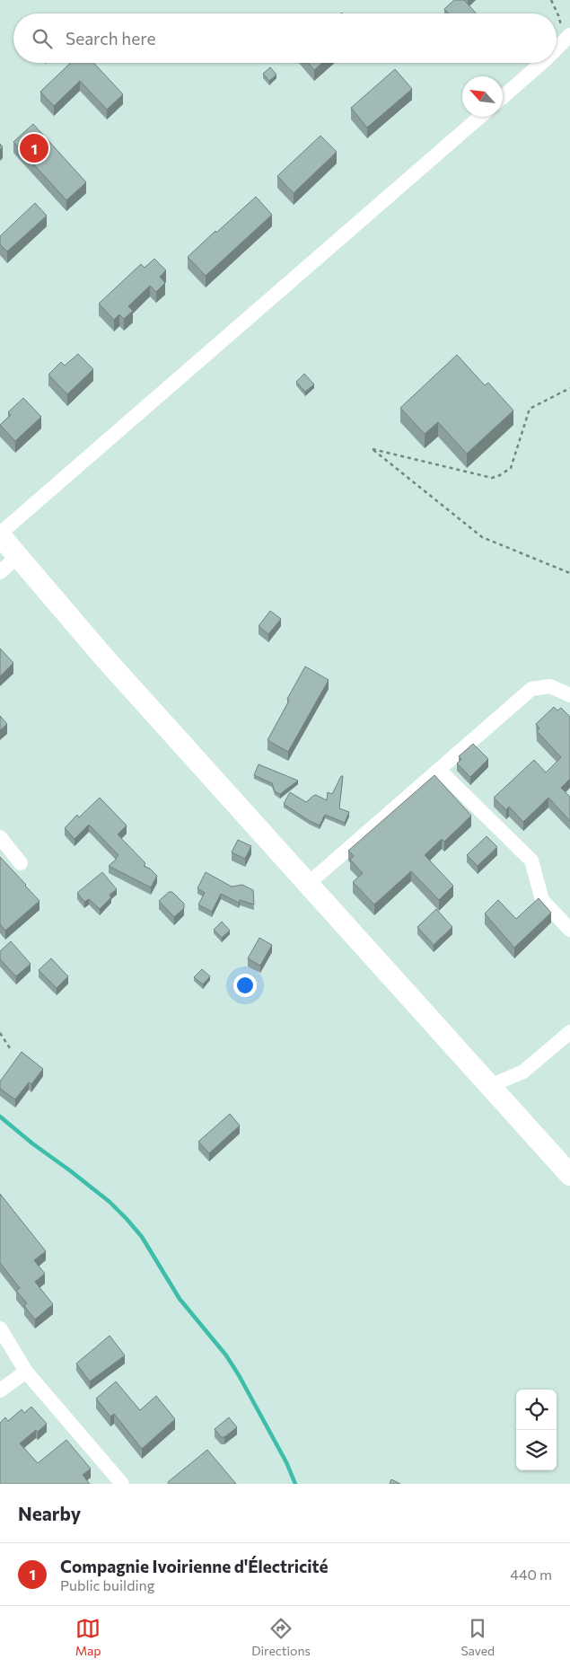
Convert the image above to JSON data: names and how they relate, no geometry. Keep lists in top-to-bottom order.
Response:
{
  "north": "top left",
  "page": {
    "search": "Search here",
    "pins": "1",
    "heading": "Nearby",
    "list": [
      {
        "mark": "1",
        "name": "Compagnie Ivoirienne d'Électricité",
        "note": "Public building",
        "value": "440 m"
      }
    ],
    "nav": ["Map", "Directions", "Saved"]
  }
}
